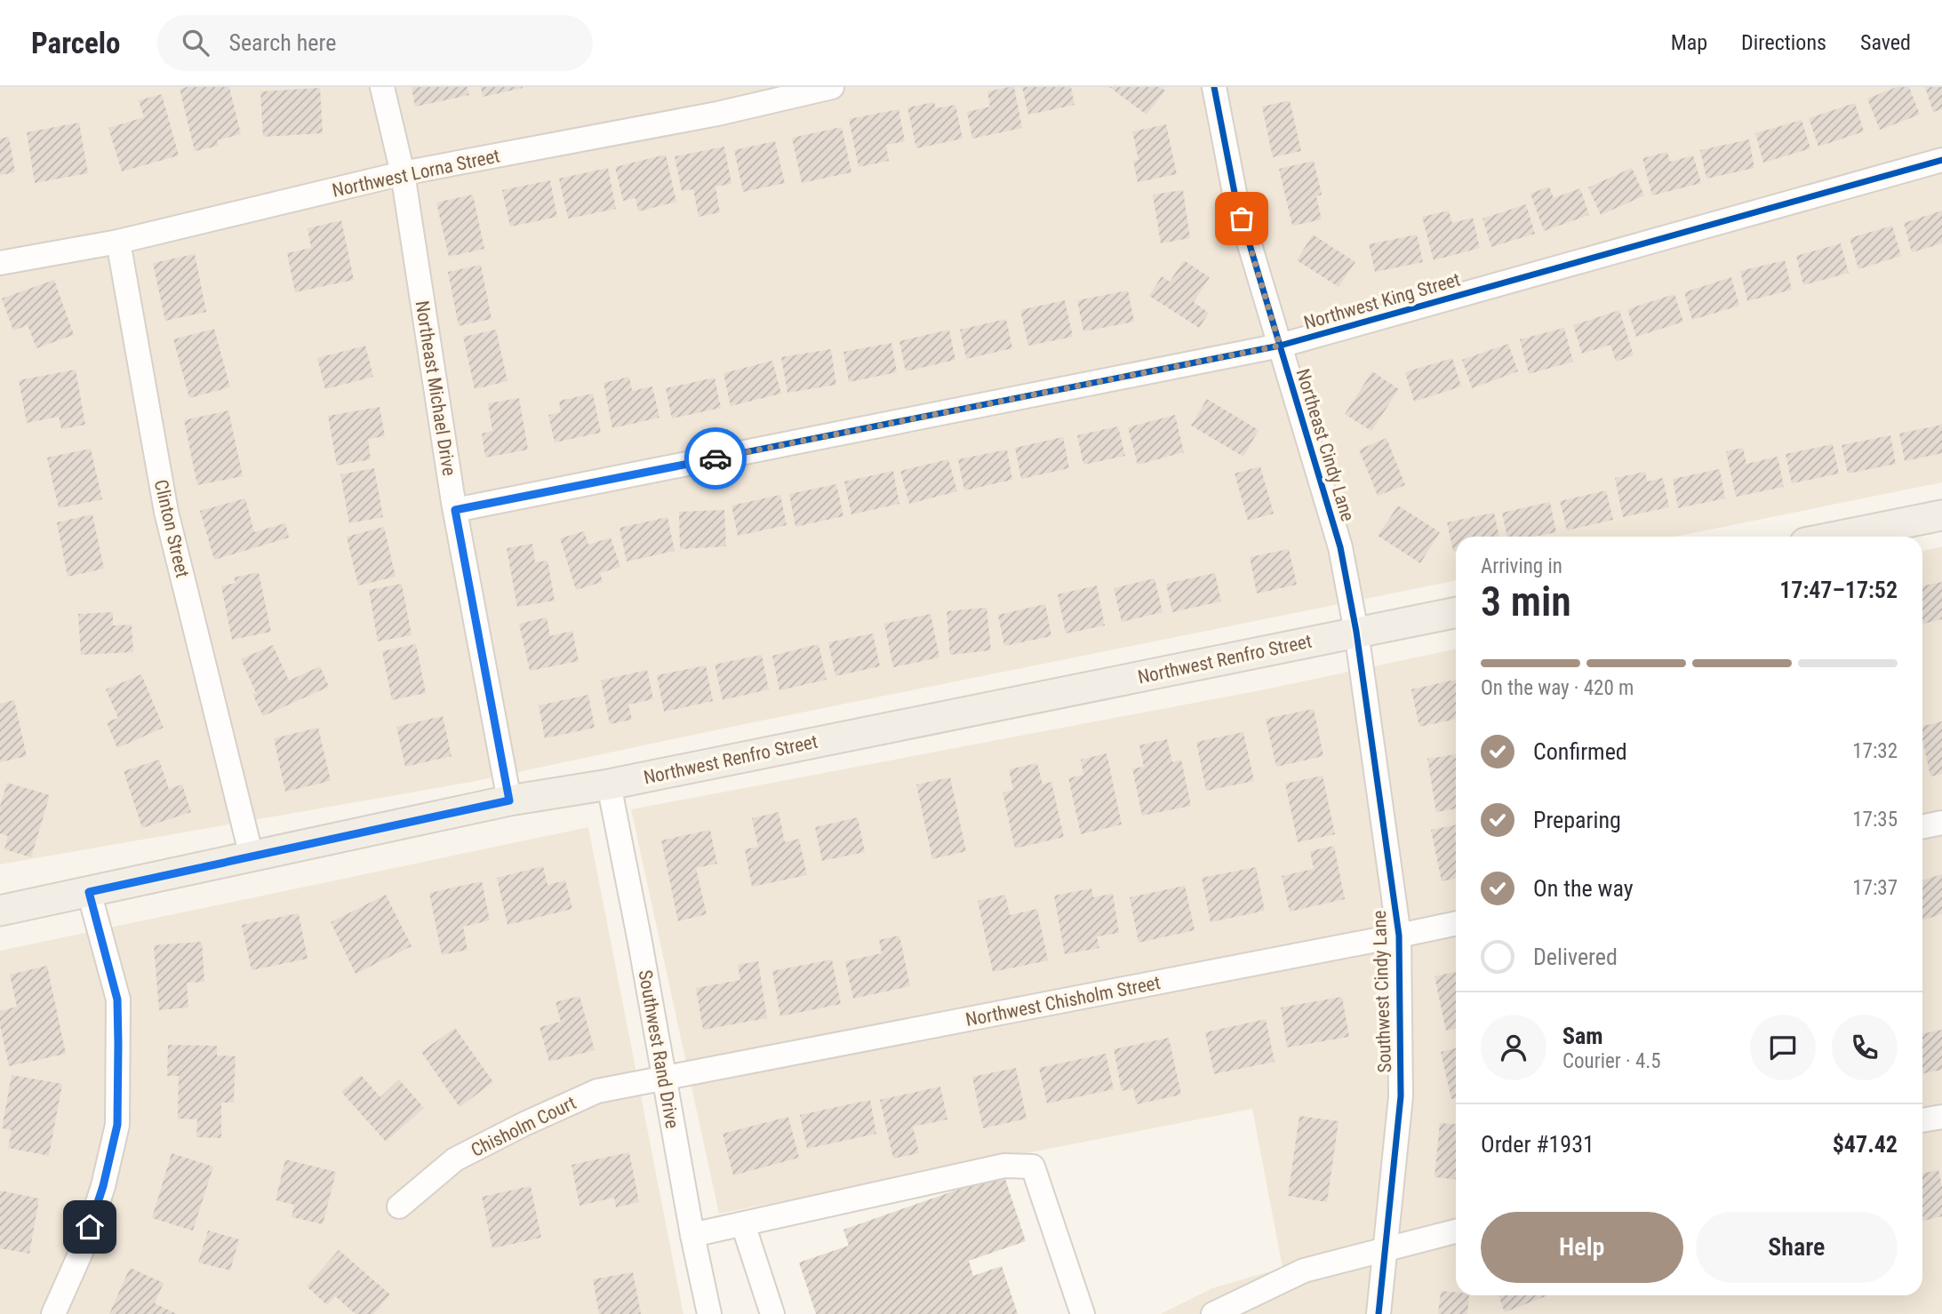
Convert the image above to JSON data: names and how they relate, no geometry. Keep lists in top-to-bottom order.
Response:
{
  "streets": {
    "main road": ["Northwest Renfro Street"],
    "street": [
      "Northwest Lorna Street",
      "Northwest King Street",
      "Northeast Michael Drive",
      "Northeast Cindy Lane",
      "Clinton Street",
      "Southwest Cindy Lane",
      "Northwest Chisholm Street",
      "Southwest Rand Drive",
      "Chisholm Court"
    ]
  },
  "crossings": [
    ["Northwest Lorna Street", "Northeast Michael Drive"],
    ["Northwest Lorna Street", "Clinton Street"],
    ["Northwest King Street", "Northeast Michael Drive"],
    ["Northwest King Street", "Northeast Cindy Lane"],
    ["Northeast Michael Drive", "Northwest Renfro Street"],
    ["Northeast Cindy Lane", "Northwest Renfro Street"],
    ["Northeast Cindy Lane", "Southwest Cindy Lane"],
    ["Clinton Street", "Northwest Renfro Street"],
    ["Northwest Renfro Street", "Southwest Cindy Lane"],
    ["Northwest Renfro Street", "Southwest Rand Drive"],
    ["Southwest Cindy Lane", "Northwest Chisholm Street"],
    ["Northwest Chisholm Street", "Southwest Rand Drive"],
    ["Northwest Chisholm Street", "Chisholm Court"],
    ["Southwest Rand Drive", "Chisholm Court"]
  ],
  "page": {
    "header": "Parcelo",
    "search": "Search here",
    "nav": ["Map", "Directions", "Saved"],
    "heading": ["3 min", "Arriving in", "17:47–17:52"],
    "panel": [
      "Sam",
      "Courier · 4.5",
      "Order #1931",
      "$47.42"
    ],
    "bar": "On the way · 420 m",
    "list": [
      ["Confirmed", "17:32"],
      ["Preparing", "17:35"],
      ["On the way", "17:37"],
      "Delivered"
    ],
    "buttons": ["Help", "Share"]
  }
}
